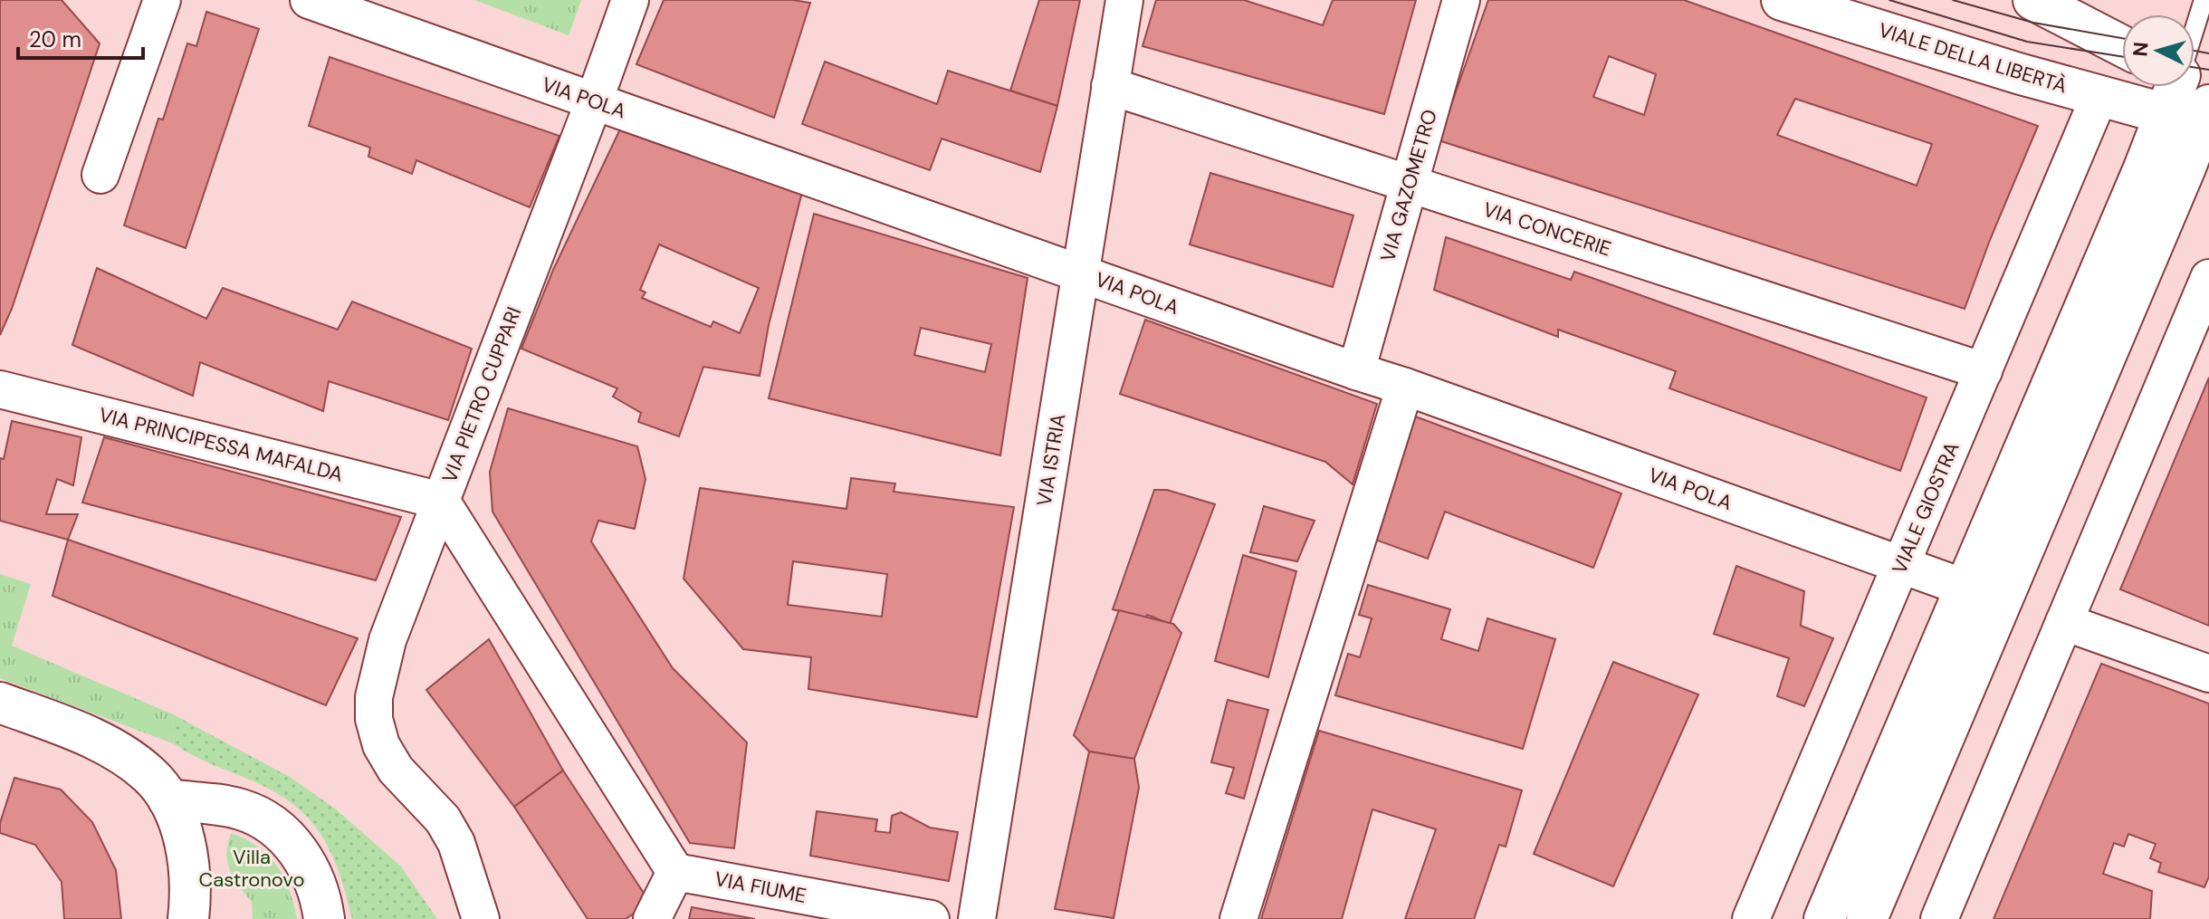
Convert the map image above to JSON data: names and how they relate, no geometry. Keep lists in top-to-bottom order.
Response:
{
  "streets": {
    "main road": ["VIALE DELLA LIBERTÀ"],
    "street": [
      "VIA POLA",
      "VIA GAZOMETRO",
      "VIA CONCERIE",
      "VIA PIETRO CUPPARI",
      "VIA PRINCIPESSA MAFALDA",
      "VIA ISTRIA",
      "VIALE GIOSTRA",
      "VIA FIUME"
    ]
  },
  "crossings": [
    ["VIALE DELLA LIBERTÀ", "VIALE GIOSTRA"],
    ["VIA POLA", "VIA GAZOMETRO"],
    ["VIA POLA", "VIA PIETRO CUPPARI"],
    ["VIA POLA", "VIA ISTRIA"],
    ["VIA POLA", "VIALE GIOSTRA"],
    ["VIA GAZOMETRO", "VIA CONCERIE"],
    ["VIA CONCERIE", "VIA ISTRIA"],
    ["VIA CONCERIE", "VIALE GIOSTRA"],
    ["VIA PIETRO CUPPARI", "VIA PRINCIPESSA MAFALDA"],
    ["VIA PIETRO CUPPARI", "VIA FIUME"]
  ],
  "parks": ["Villa Castronovo"],
  "scale_bar": "20 m",
  "north": "left"
}
